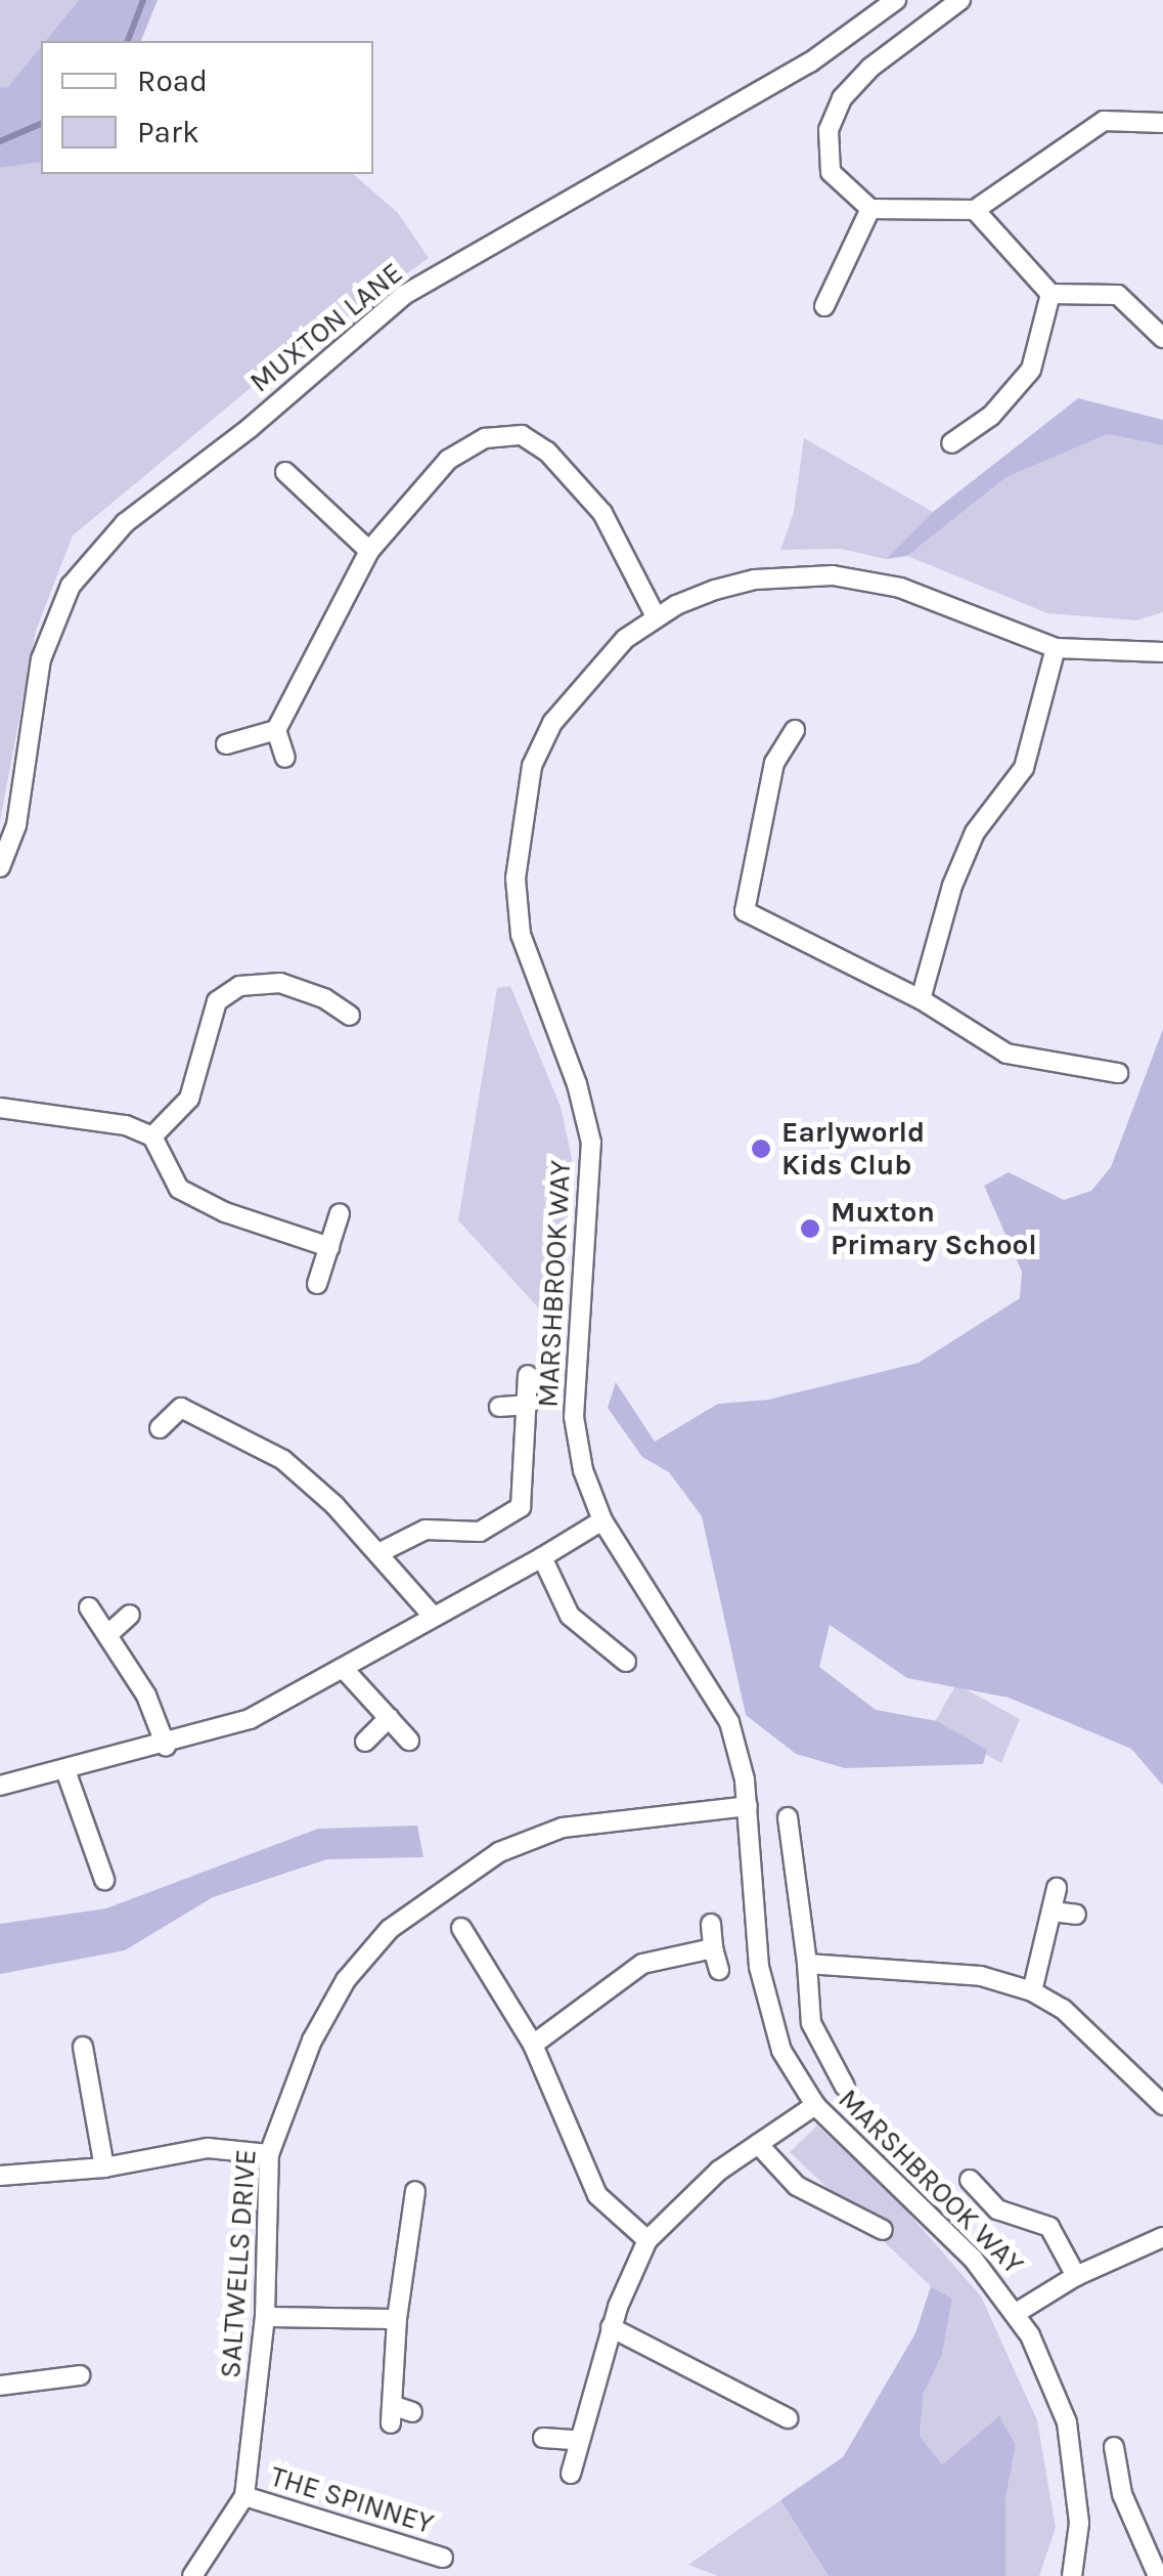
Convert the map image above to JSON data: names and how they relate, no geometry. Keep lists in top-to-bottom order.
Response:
{
  "streets": {
    "street": [
      "MUXTON LANE",
      "MARSHBROOK WAY",
      "SALTWELLS DRIVE",
      "THE SPINNEY"
    ]
  },
  "crossings": [
    ["MARSHBROOK WAY", "SALTWELLS DRIVE"],
    ["SALTWELLS DRIVE", "THE SPINNEY"]
  ],
  "places": ["Earlyworld Kids Club", "Muxton Primary School"],
  "legend": ["Road", "Park"]
}
